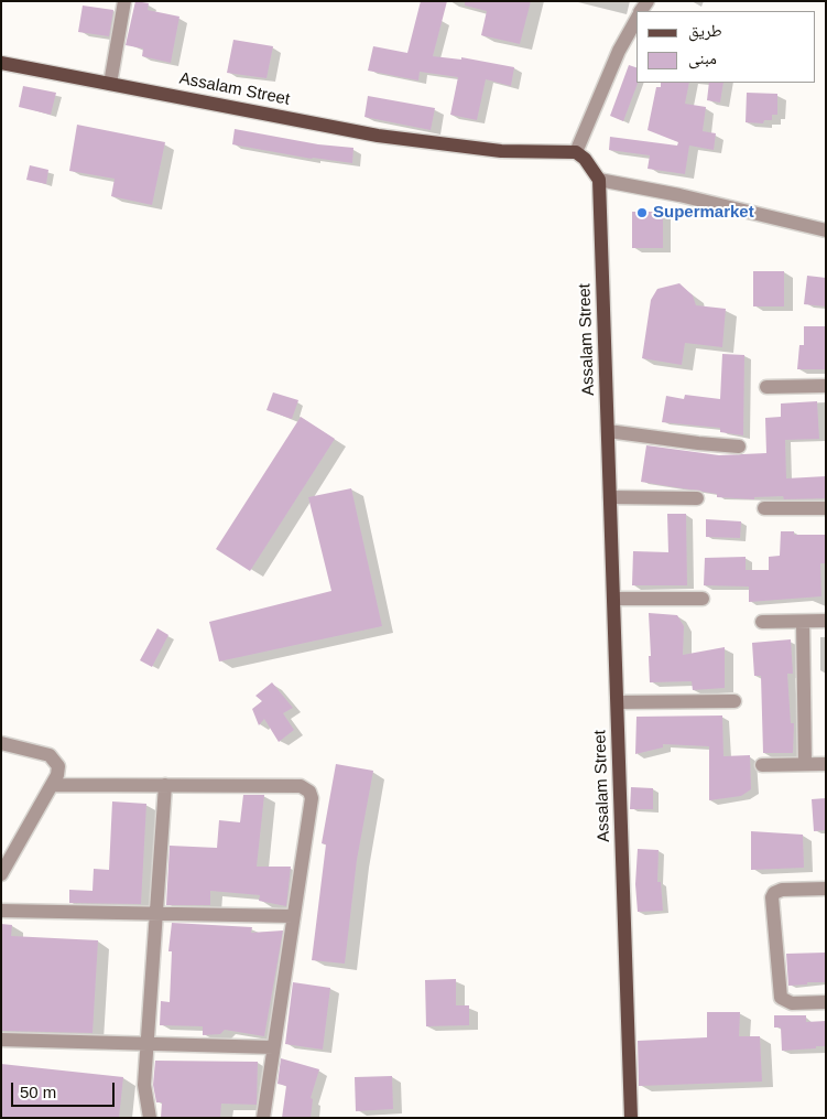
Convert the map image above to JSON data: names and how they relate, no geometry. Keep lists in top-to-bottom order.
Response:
{
  "streets": {
    "main road": ["Assalam Street"]
  },
  "places": ["Supermarket"],
  "legend": ["طريق", "مبنى"],
  "scale_bar": "50 m"
}
